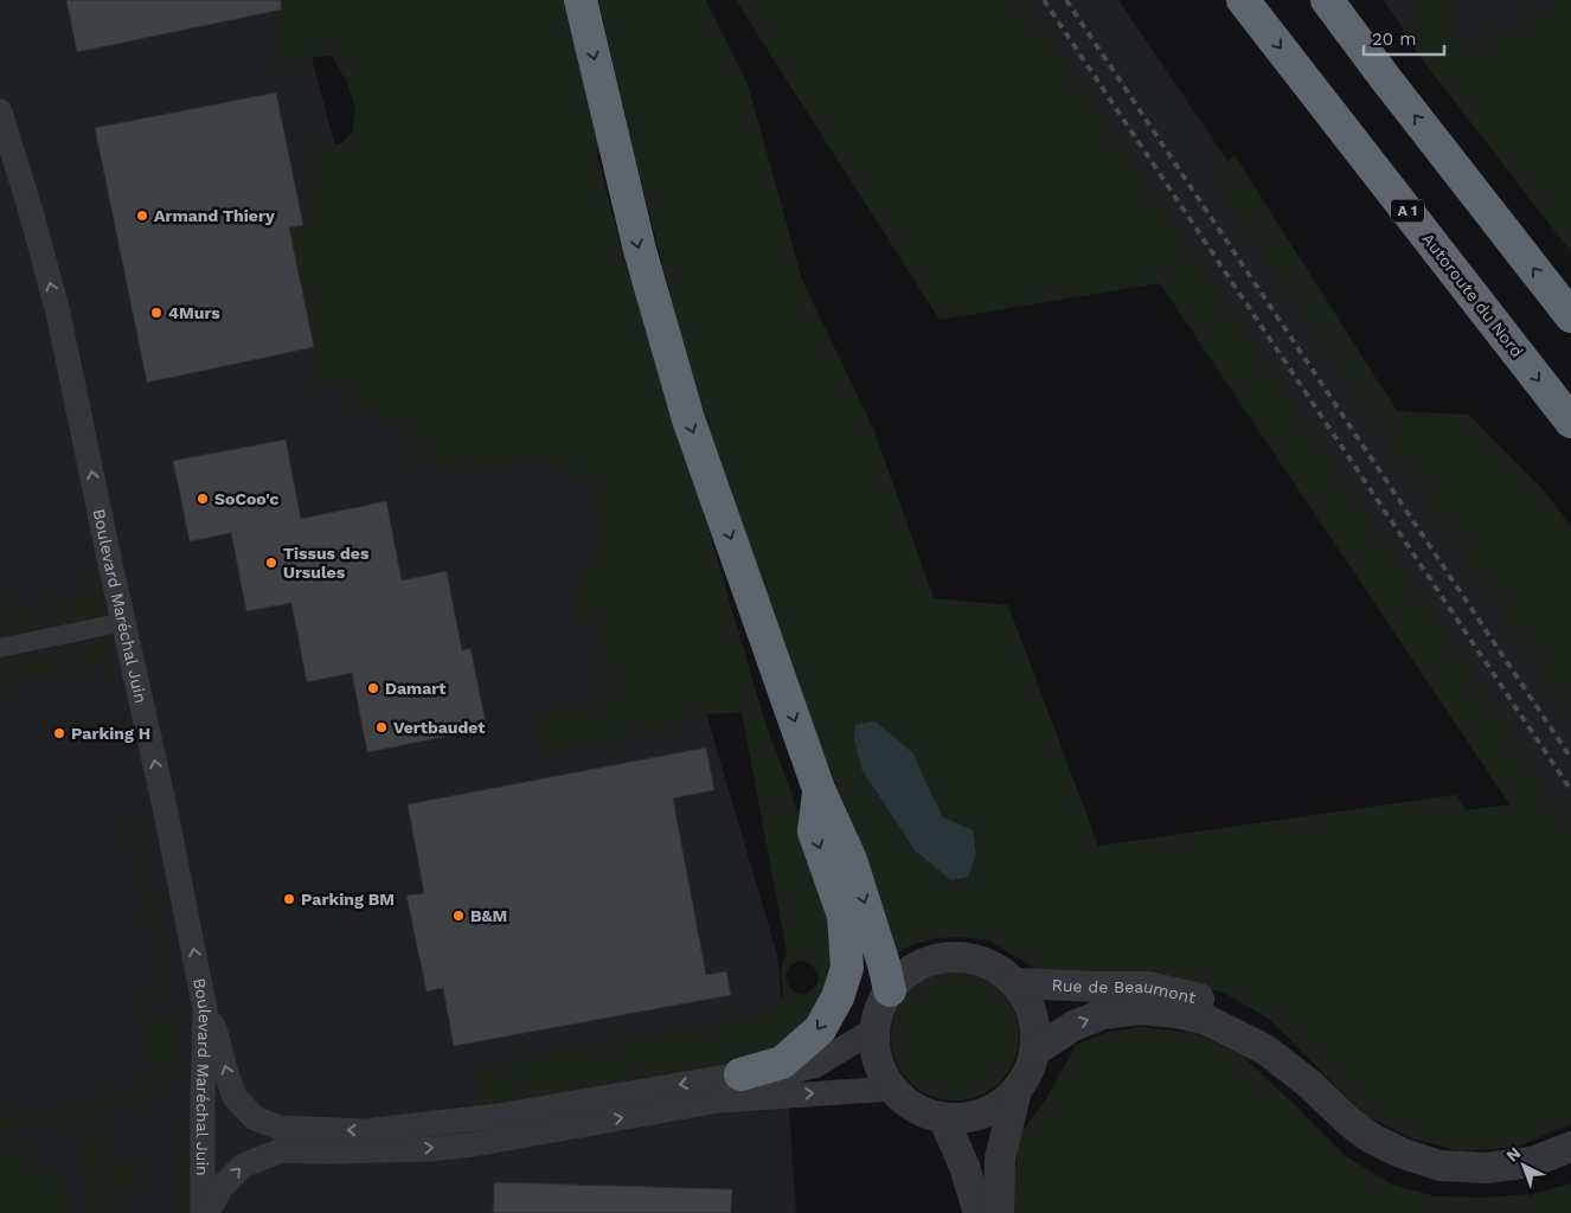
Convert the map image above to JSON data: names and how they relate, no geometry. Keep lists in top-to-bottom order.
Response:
{
  "streets": {
    "highway": ["A 1", "Autoroute du Nord"],
    "street": ["Boulevard Maréchal Juin", "Rue de Beaumont"]
  },
  "one_way": ["Boulevard Maréchal Juin"],
  "places": [
    "Armand Thiery",
    "4Murs",
    "SoCoo'c",
    "Tissus des Ursules",
    "Damart",
    "Vertbaudet",
    "Parking H",
    "Parking BM",
    "B&M"
  ],
  "scale_bar": "20 m",
  "north": "top left"
}
